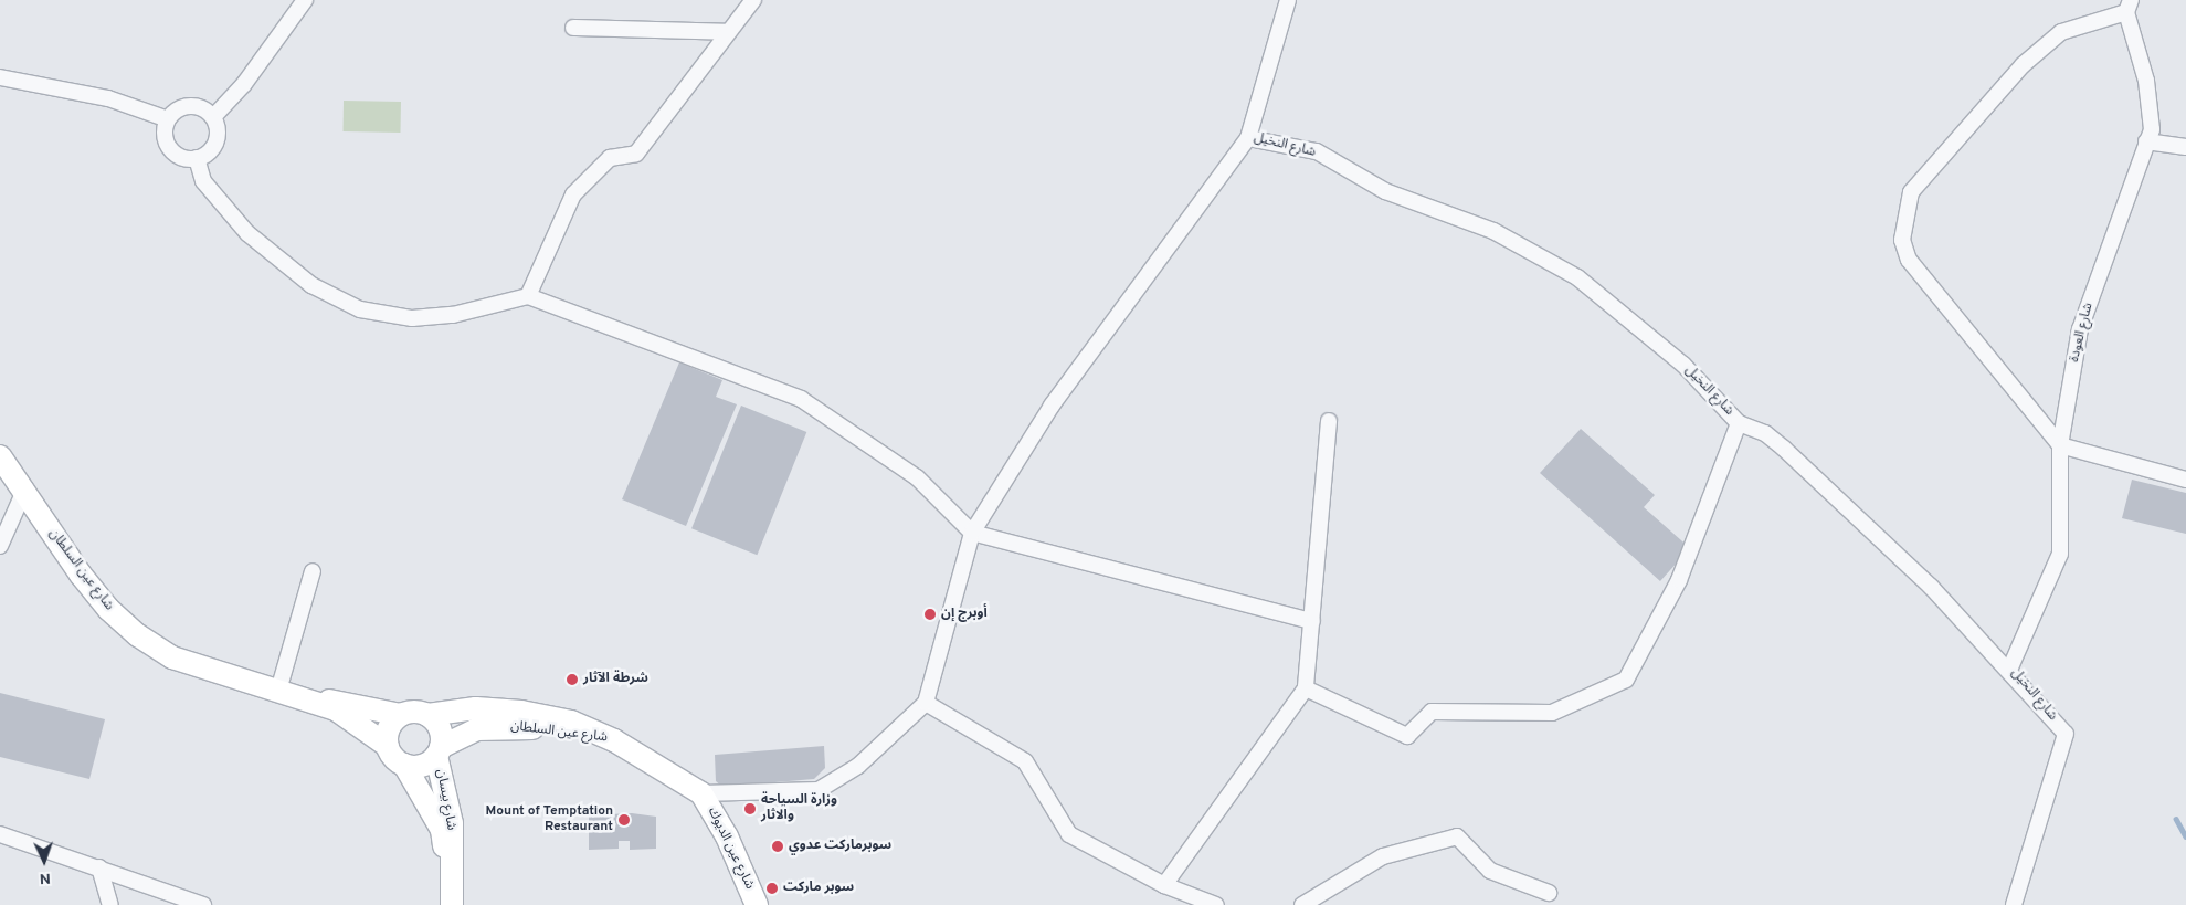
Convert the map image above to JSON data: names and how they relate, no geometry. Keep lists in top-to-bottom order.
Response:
{
  "streets": {
    "main road": ["شارع عين السلطان", "شارع بيسان", "شارع عين الديوك"],
    "street": ["شارع النخيل", "شارع العودة"]
  },
  "crossings": [
    ["شارع النخيل", "شارع العودة"],
    ["شارع عين السلطان", "شارع بيسان"],
    ["شارع عين السلطان", "شارع عين الديوك"]
  ],
  "places": [
    "أوبرج إن",
    "شرطة الآثار",
    "وزارة السياحة والاثار",
    "Mount of Temptation Restaurant",
    "سوبرماركت عدوي",
    "سوبر ماركت"
  ],
  "north": "bottom"
}
